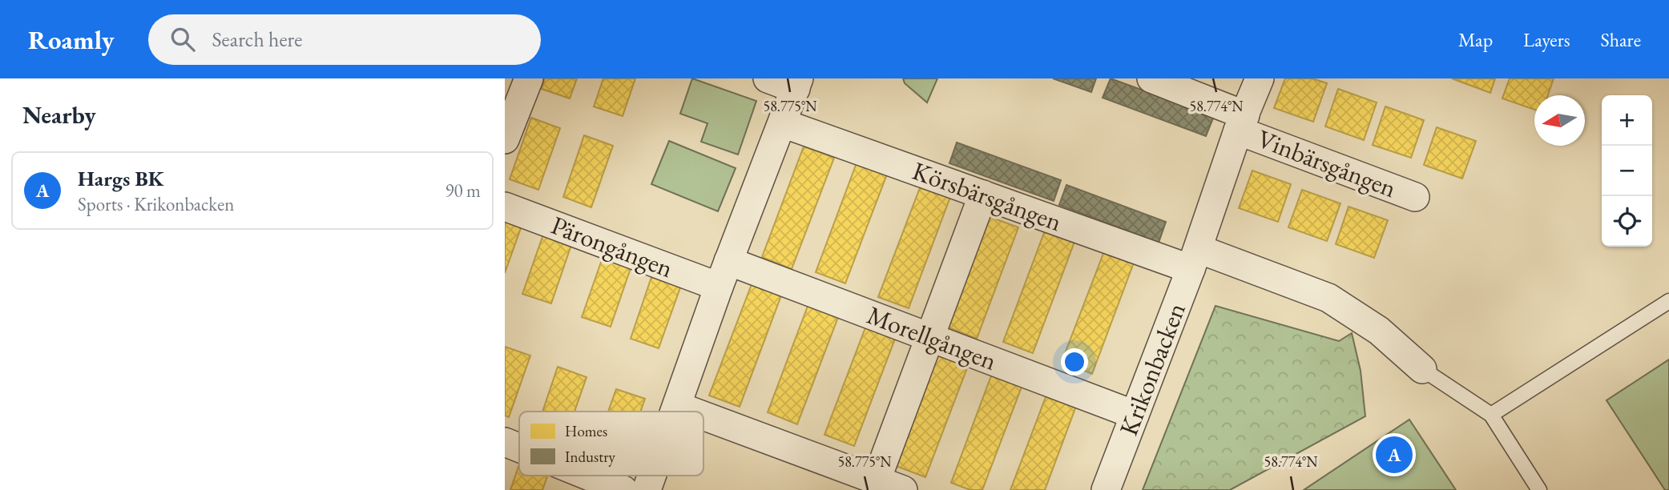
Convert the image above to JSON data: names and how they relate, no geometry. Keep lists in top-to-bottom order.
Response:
{
  "streets": {
    "street": [
      "Vinbärsgången",
      "Körsbärsgången",
      "Pärongången",
      "Morellgången",
      "Krikonbacken"
    ]
  },
  "crossings": [
    ["Vinbärsgången", "Krikonbacken"],
    ["Körsbärsgången", "Krikonbacken"],
    ["Pärongången", "Morellgången"],
    ["Morellgången", "Krikonbacken"]
  ],
  "legend": ["Homes", "Industry"],
  "north": "left",
  "page": {
    "header": "Roamly",
    "search": "Search here",
    "nav": ["Map", "Layers", "Share"],
    "heading": "Nearby",
    "map_buttons": ["+", "−"],
    "list": [
      {
        "mark": "A",
        "name": "Hargs BK",
        "note": "Sports · Krikonbacken",
        "value": "90 m"
      }
    ],
    "pins": "A"
  },
  "coordinates": ["58.775°N", "58.774°N"]
}
